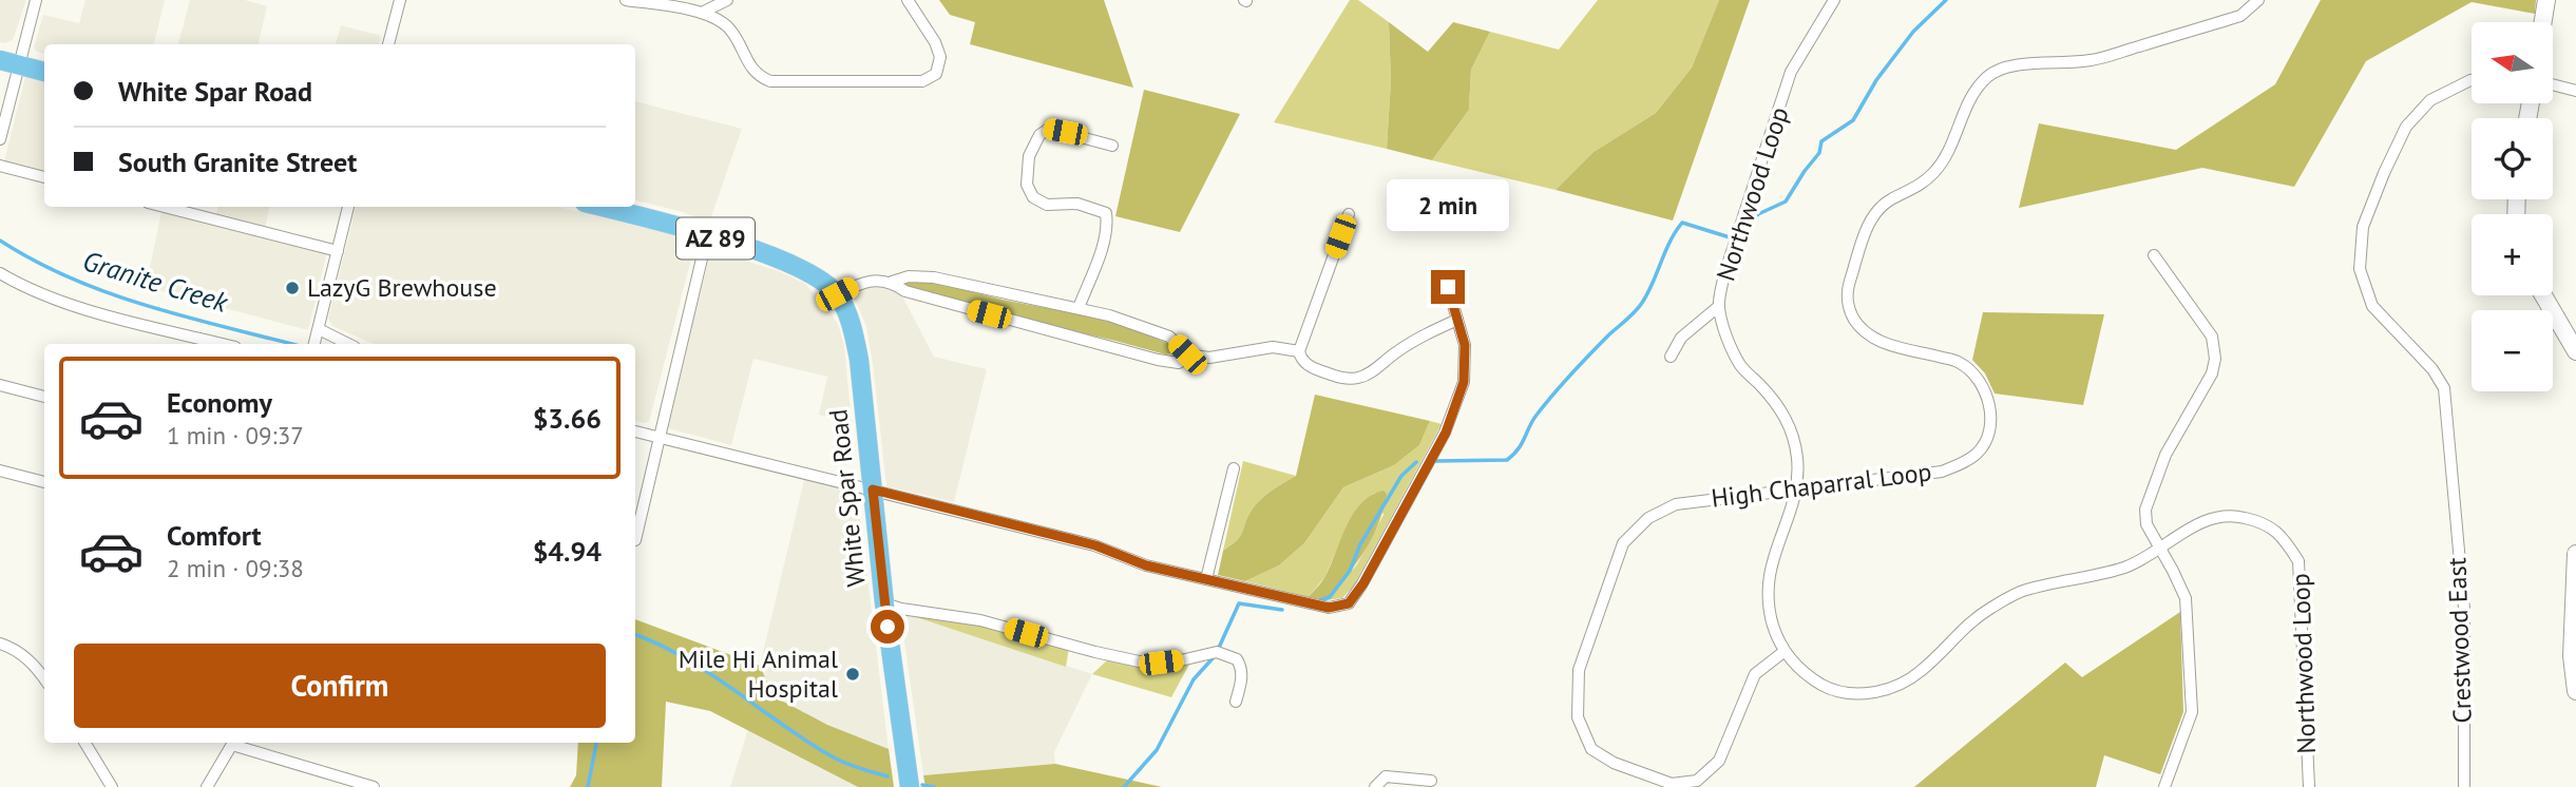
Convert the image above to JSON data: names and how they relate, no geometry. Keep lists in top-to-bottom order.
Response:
{
  "streets": {
    "main road": ["AZ 89", "White Spar Road"],
    "street": ["Northwood Loop", "High Chaparral Loop", "Crestwood East"]
  },
  "crossings": [
    ["Northwood Loop", "High Chaparral Loop"],
    ["AZ 89", "White Spar Road"]
  ],
  "water": ["Granite Creek"],
  "places": ["LazyG Brewhouse", "Mile Hi Animal Hospital"],
  "north": "left",
  "page": {
    "map_buttons": ["+", "−"],
    "banner": ["White Spar Road", "South Granite Street"],
    "bubble": "2 min",
    "list": [
      {
        "name": "Economy",
        "note": "1 min · 09:37",
        "value": "$3.66"
      },
      {
        "name": "Comfort",
        "note": "2 min · 09:38",
        "value": "$4.94"
      }
    ],
    "buttons": "Confirm"
  }
}
